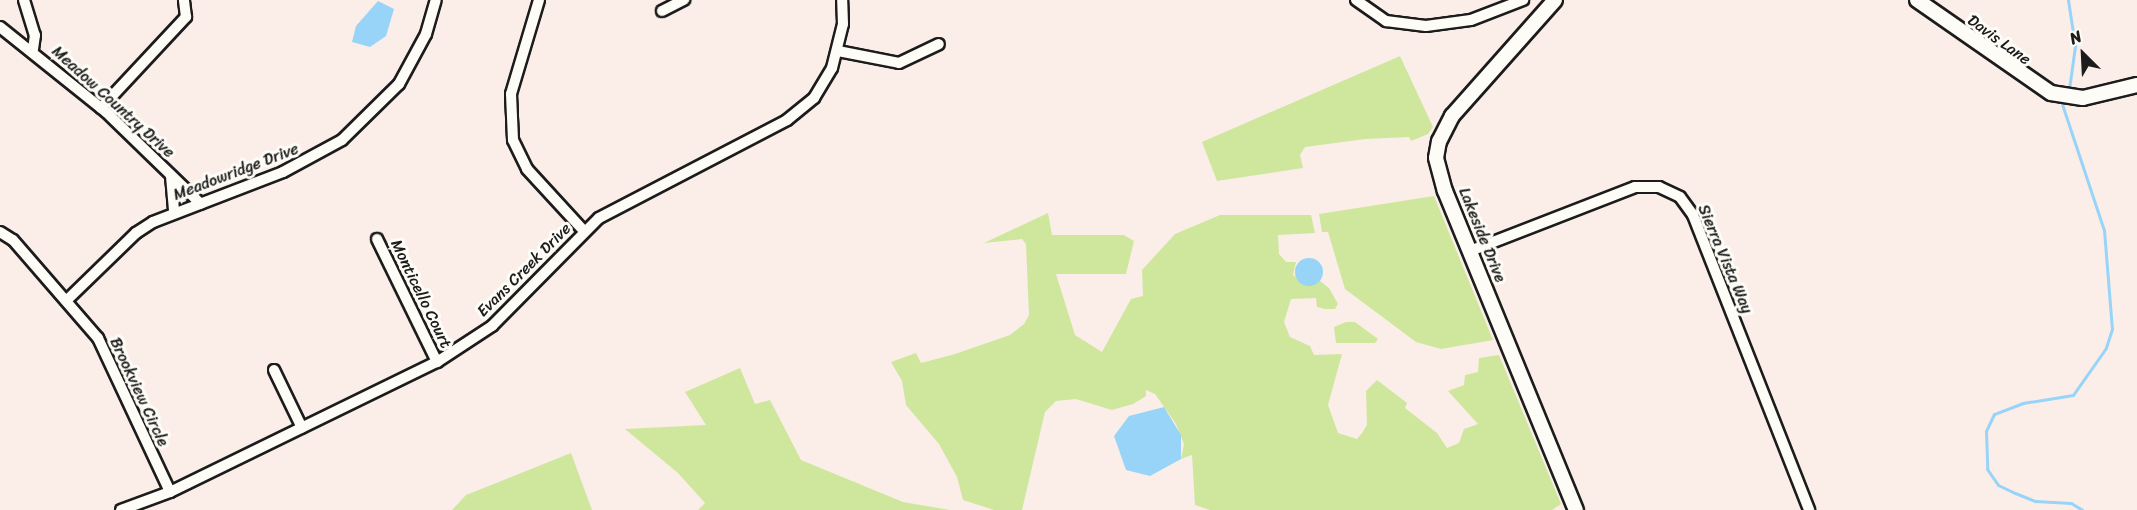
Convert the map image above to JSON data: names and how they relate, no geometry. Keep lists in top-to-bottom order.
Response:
{
  "streets": {
    "street": [
      "Davis Lane",
      "Meadow Country Drive",
      "Meadowridge Drive",
      "Lakeside Drive",
      "Sierra Vista Way",
      "Evans Creek Drive",
      "Monticello Court",
      "Brookview Circle"
    ]
  },
  "crossings": [
    ["Meadow Country Drive", "Meadowridge Drive"],
    ["Meadowridge Drive", "Brookview Circle"],
    ["Lakeside Drive", "Sierra Vista Way"],
    ["Evans Creek Drive", "Monticello Court"],
    ["Evans Creek Drive", "Brookview Circle"]
  ],
  "north": "top left"
}
